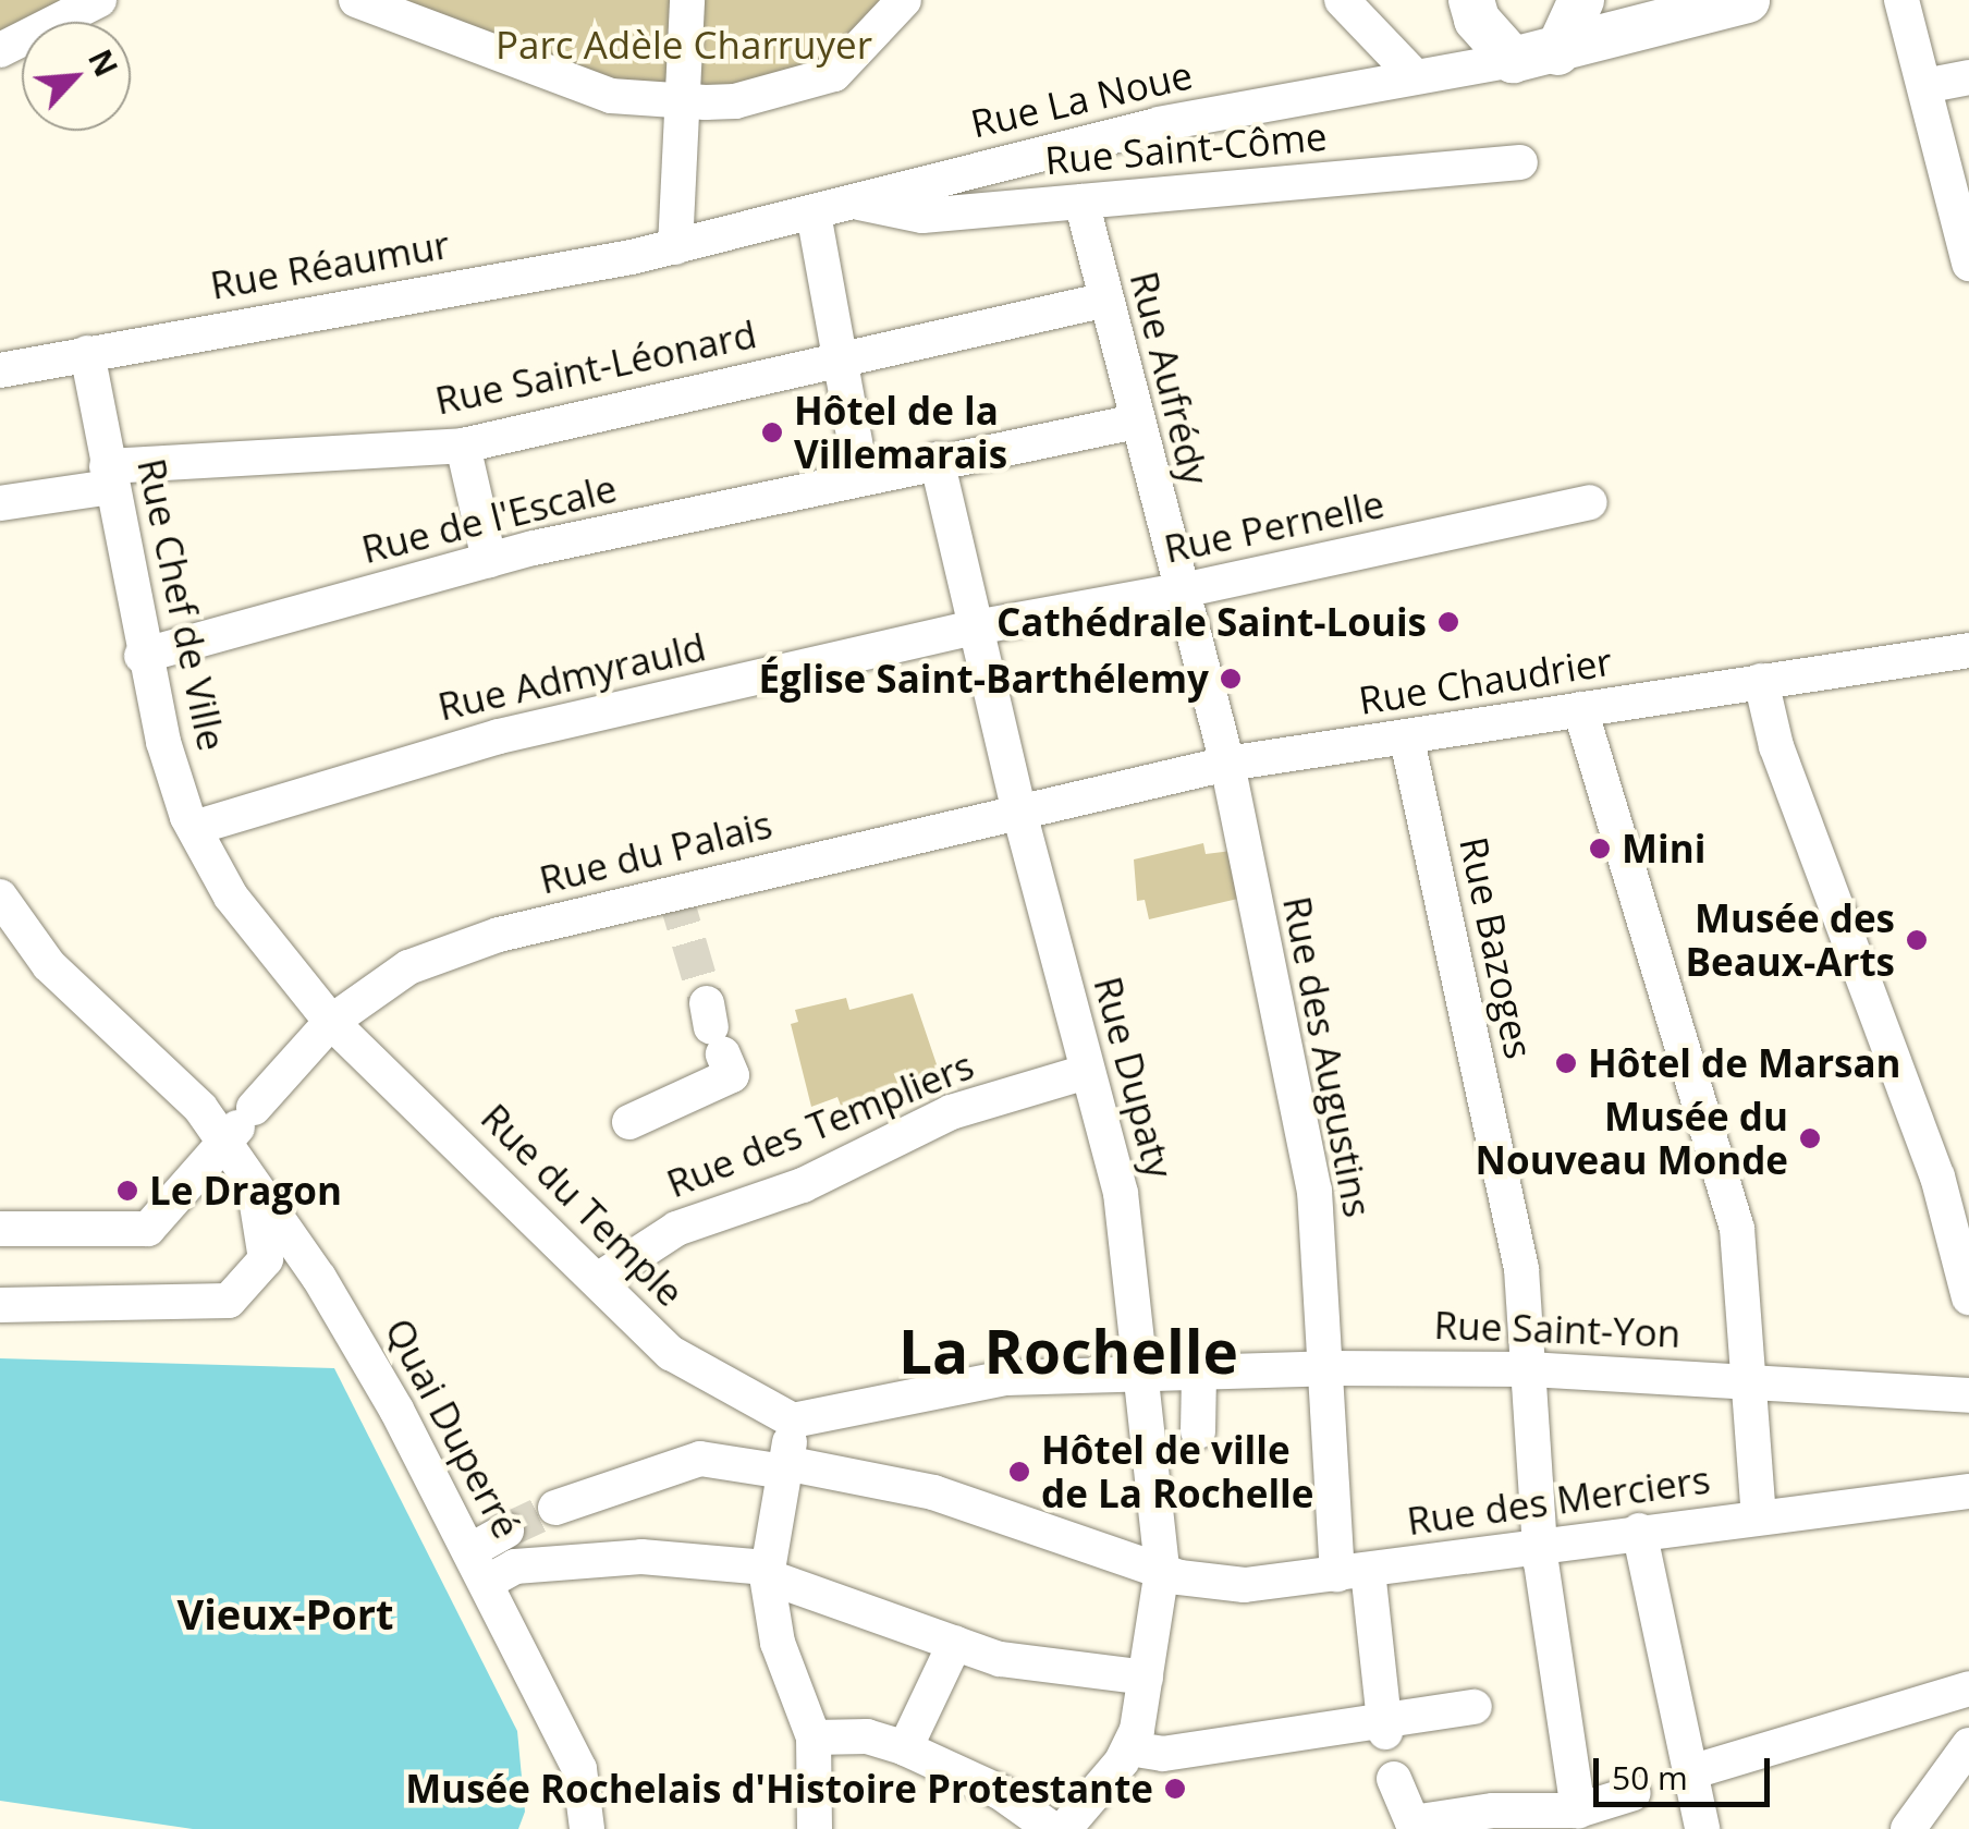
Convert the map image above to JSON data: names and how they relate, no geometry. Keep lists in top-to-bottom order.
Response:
{
  "streets": {
    "street": [
      "Rue La Noue",
      "Rue Saint-Côme",
      "Rue Réaumur",
      "Rue Saint-Léonard",
      "Rue Aufrédy",
      "Rue de l'Escale",
      "Rue Pernelle",
      "Rue Chef de Ville",
      "Rue Admyrauld",
      "Rue Chaudrier",
      "Rue du Palais",
      "Rue Bazoges",
      "Rue des Augustins",
      "Rue Dupaty",
      "Rue des Templiers",
      "Rue du Temple",
      "Rue Saint-Yon",
      "Quai Duperré",
      "Rue des Merciers"
    ]
  },
  "crossings": [
    ["Rue La Noue", "Rue Saint-Côme"],
    ["Rue La Noue", "Rue Réaumur"],
    ["Rue Saint-Côme", "Rue Aufrédy"],
    ["Rue Réaumur", "Rue Chef de Ville"],
    ["Rue Saint-Léonard", "Rue Aufrédy"],
    ["Rue Saint-Léonard", "Rue Chef de Ville"],
    ["Rue Aufrédy", "Rue de l'Escale"],
    ["Rue Aufrédy", "Rue Pernelle"],
    ["Rue Aufrédy", "Rue Chaudrier"],
    ["Rue Aufrédy", "Rue des Augustins"],
    ["Rue de l'Escale", "Rue Chef de Ville"],
    ["Rue de l'Escale", "Rue Dupaty"],
    ["Rue Pernelle", "Rue Admyrauld"],
    ["Rue Pernelle", "Rue Dupaty"],
    ["Rue Chef de Ville", "Rue Admyrauld"],
    ["Rue Chef de Ville", "Rue du Palais"],
    ["Rue Chef de Ville", "Rue du Temple"],
    ["Rue Admyrauld", "Rue Dupaty"],
    ["Rue Chaudrier", "Rue du Palais"],
    ["Rue Chaudrier", "Rue Bazoges"],
    ["Rue Chaudrier", "Rue des Augustins"],
    ["Rue Chaudrier", "Rue Dupaty"],
    ["Rue du Palais", "Rue Dupaty"],
    ["Rue du Palais", "Rue du Temple"],
    ["Rue du Palais", "Quai Duperré"],
    ["Rue Bazoges", "Rue Saint-Yon"],
    ["Rue Bazoges", "Rue des Merciers"],
    ["Rue des Augustins", "Rue Saint-Yon"],
    ["Rue des Augustins", "Rue des Merciers"],
    ["Rue Dupaty", "Rue des Templiers"],
    ["Rue Dupaty", "Rue Saint-Yon"],
    ["Rue Dupaty", "Rue des Merciers"],
    ["Rue des Templiers", "Rue du Temple"],
    ["Rue du Temple", "Rue Saint-Yon"]
  ],
  "districts": ["La Rochelle", "Vieux-Port"],
  "parks": ["Parc Adèle Charruyer"],
  "places": [
    "Hôtel de la Villemarais",
    "Cathédrale Saint-Louis",
    "Église Saint-Barthélemy",
    "Mini",
    "Musée des Beaux-Arts",
    "Hôtel de Marsan",
    "Musée du Nouveau Monde",
    "Le Dragon",
    "Hôtel de ville de La Rochelle",
    "Musée Rochelais d'Histoire Protestante"
  ],
  "scale_bar": "50 m",
  "north": "top right"
}
